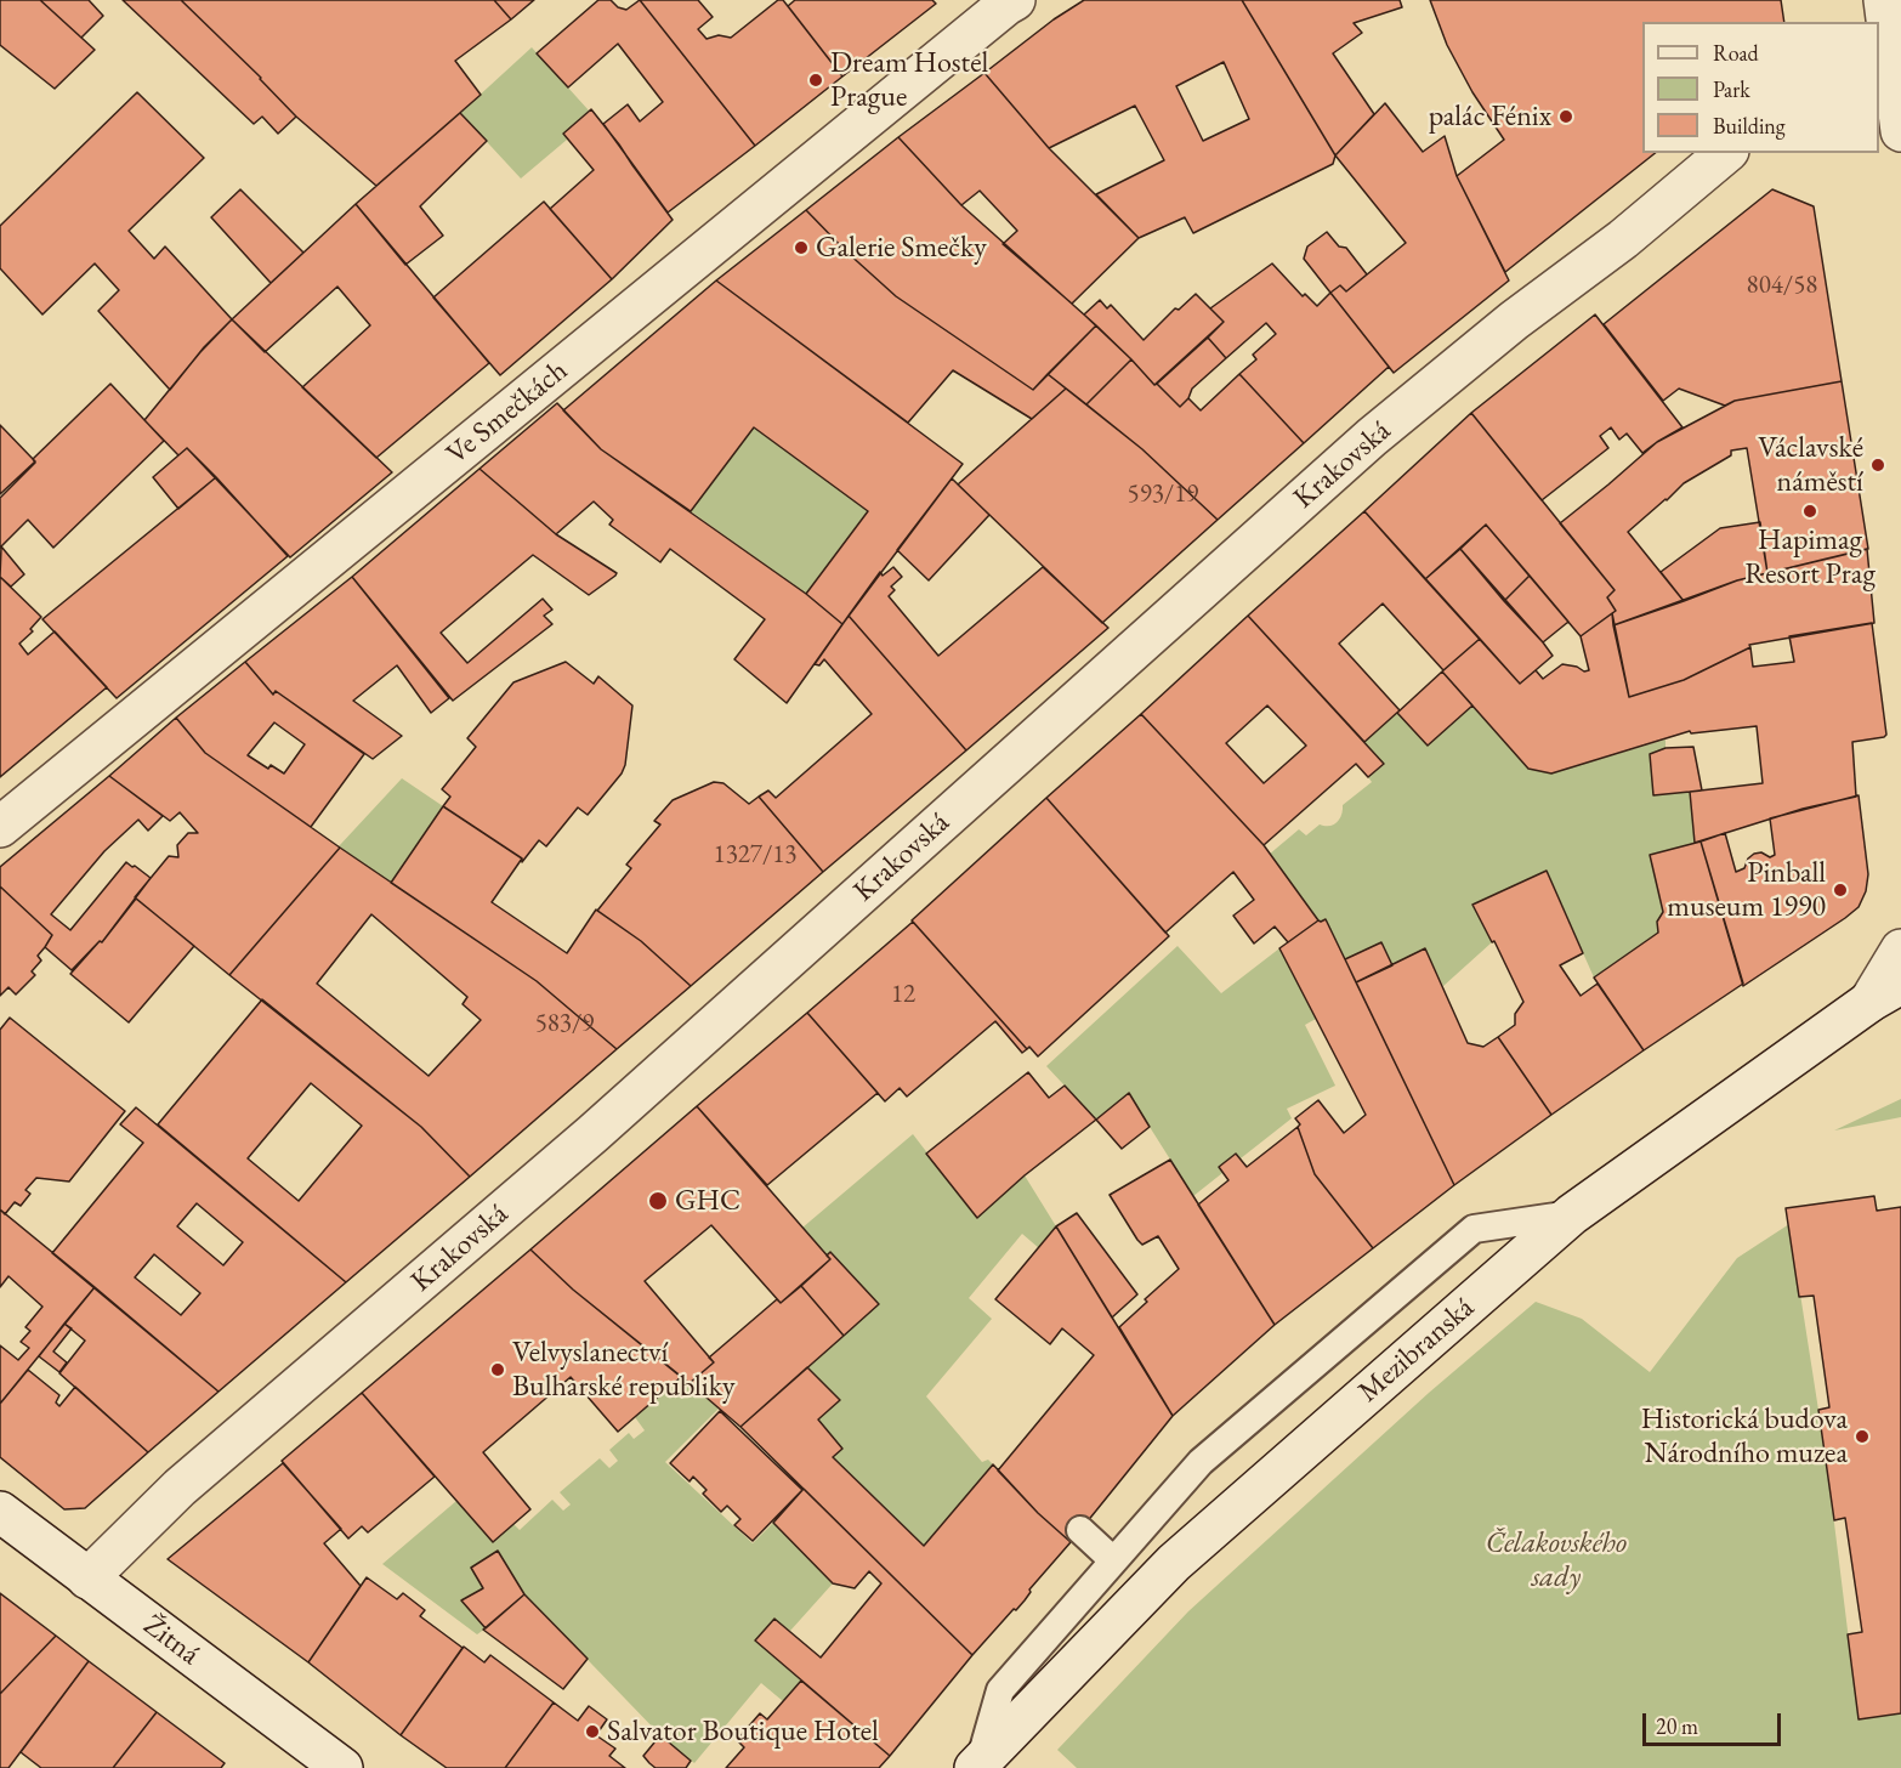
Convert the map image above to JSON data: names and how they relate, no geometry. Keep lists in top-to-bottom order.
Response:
{
  "streets": {
    "street": [
      "Ve Smečkách",
      "Krakovská",
      "Mezibranská",
      "Žitná"
    ]
  },
  "crossings": [
    ["Krakovská", "Žitná"]
  ],
  "parks": ["Čelakovského sady"],
  "places": [
    "Dream Hostel Prague",
    "palác Fénix",
    "Galerie Smečky",
    "Václavské náměstí",
    "Hapimag Resort Prag",
    "Pinball museum 1990",
    "GHC",
    "Velvyslanectví Bulharské republiky",
    "Historická budova Národního muzea",
    "Salvator Boutique Hotel"
  ],
  "house_numbers": [
    "804/58",
    "593/19",
    "1327/13",
    "12",
    "583/9"
  ],
  "legend": ["Road", "Park", "Building"],
  "scale_bar": "20 m"
}
